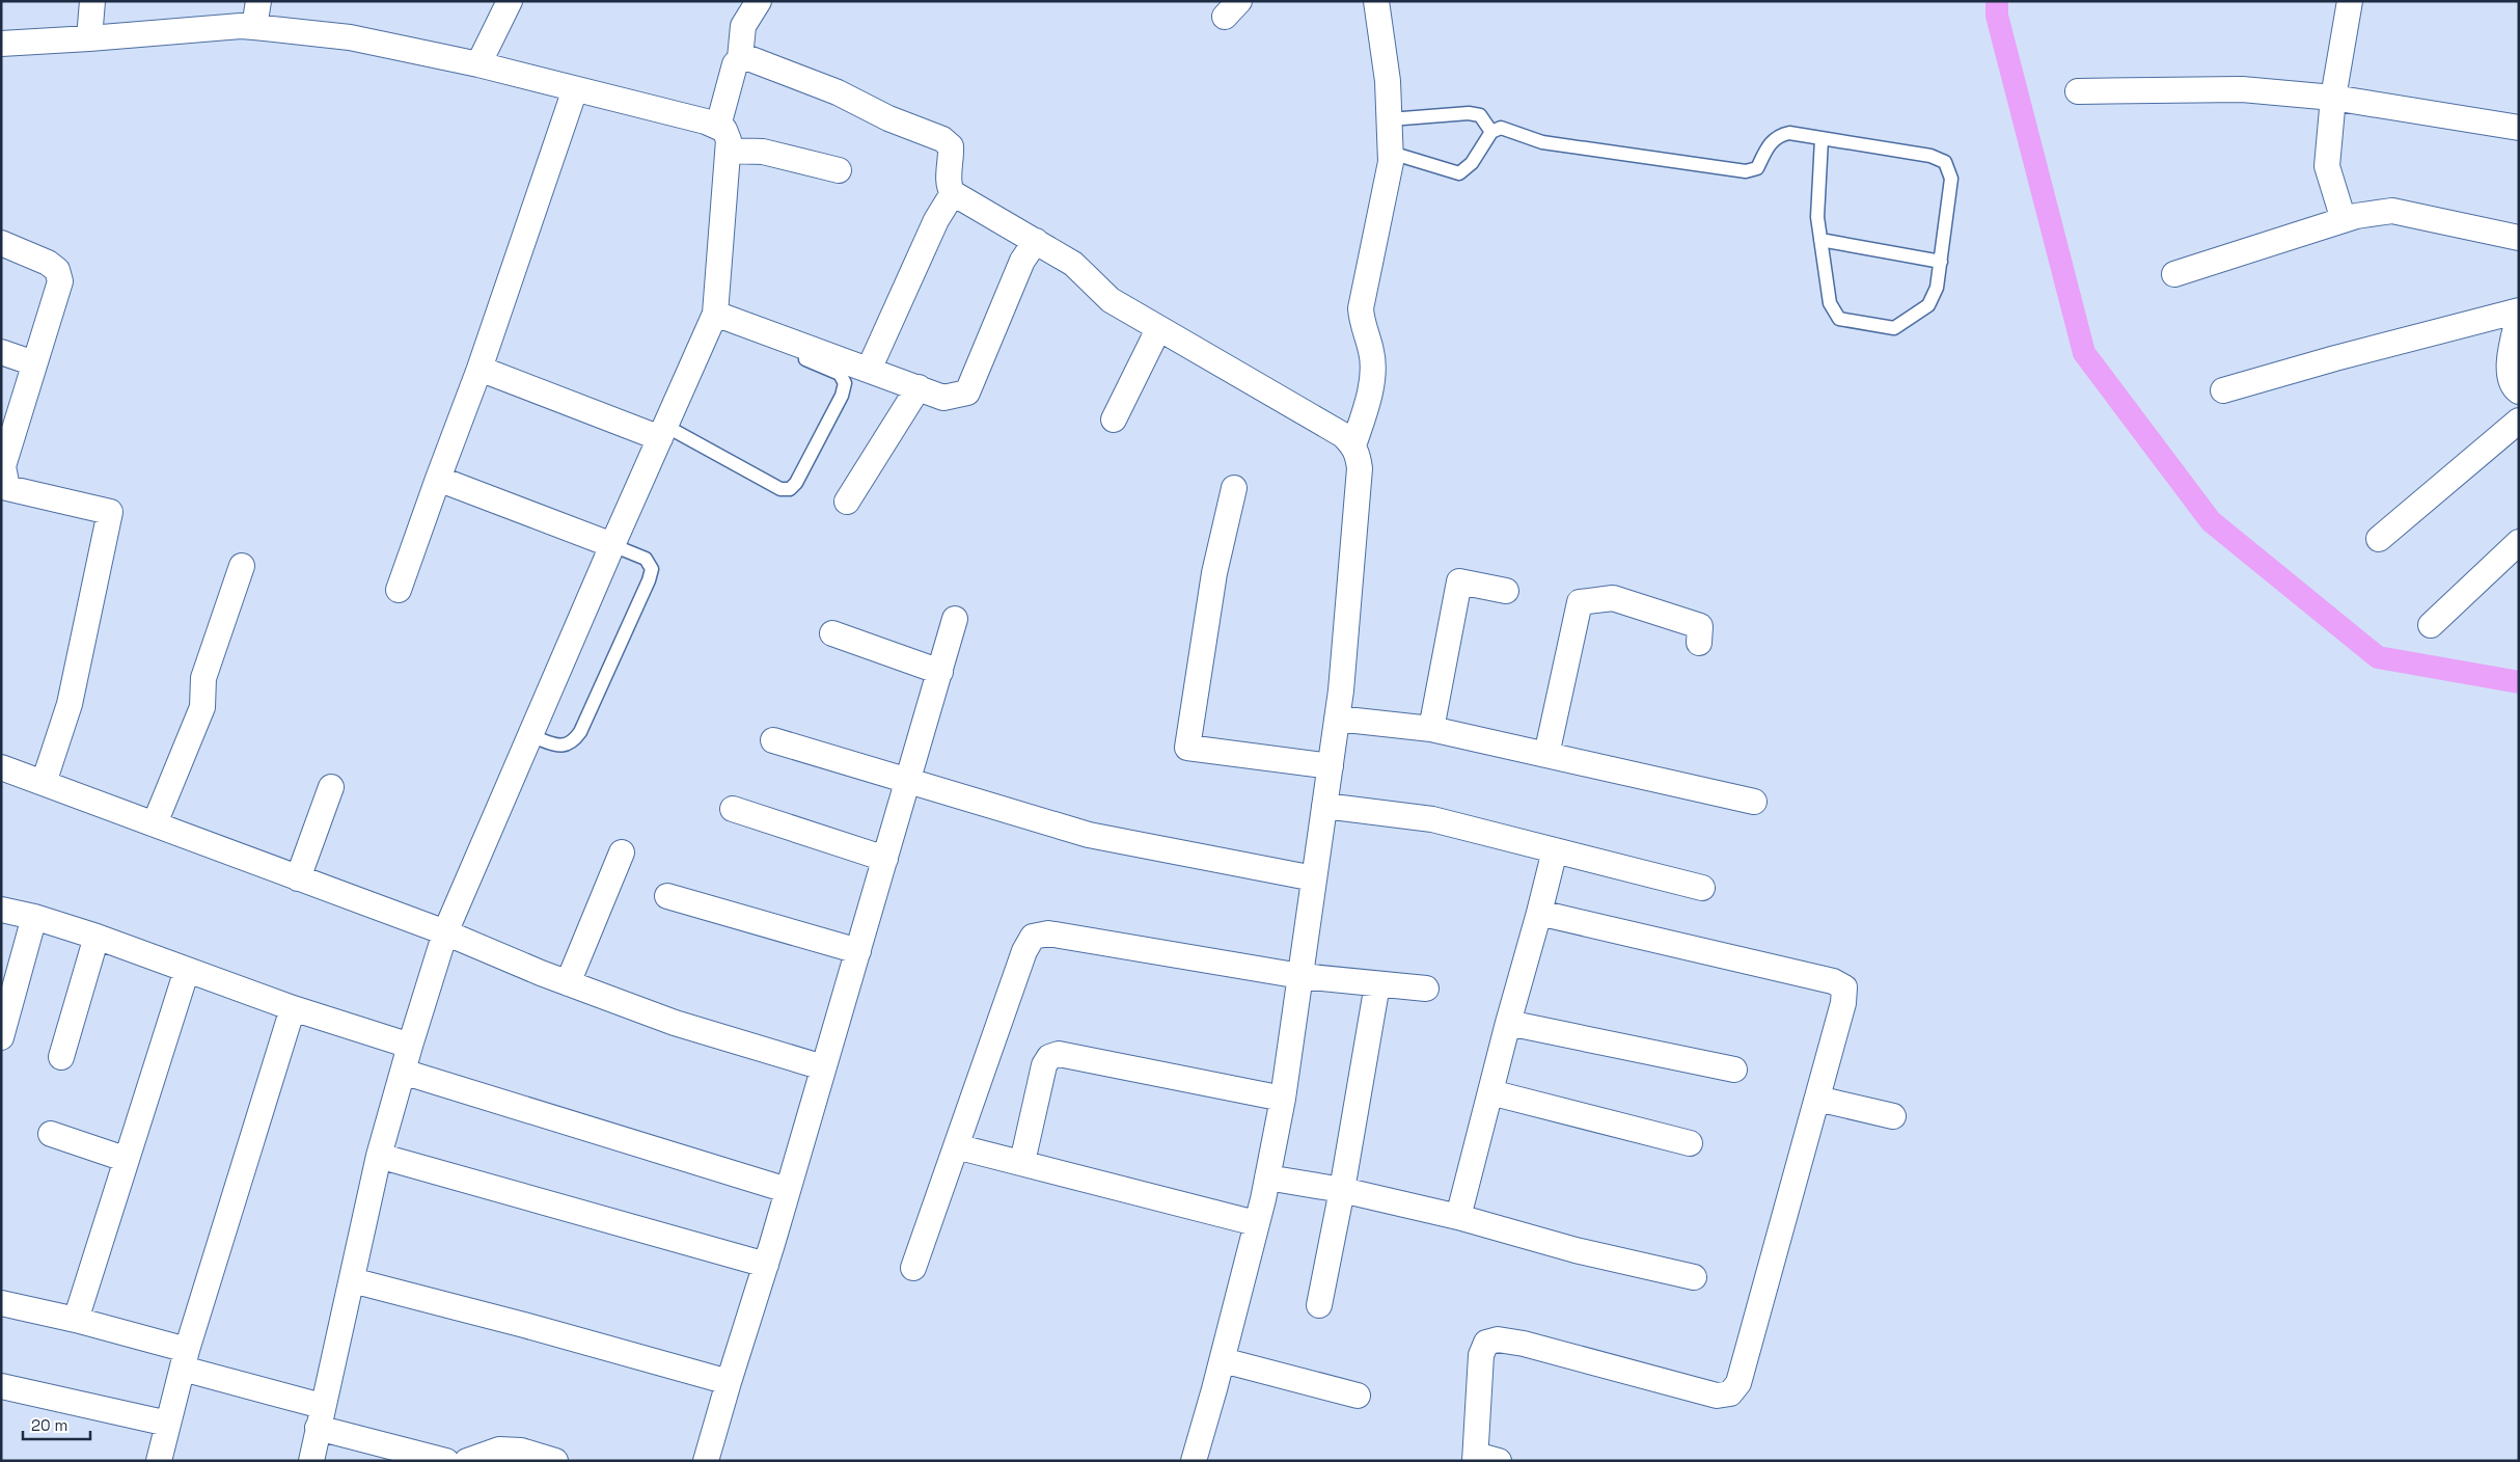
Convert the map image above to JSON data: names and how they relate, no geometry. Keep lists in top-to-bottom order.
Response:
{
  "scale_bar": "20 m"
}
